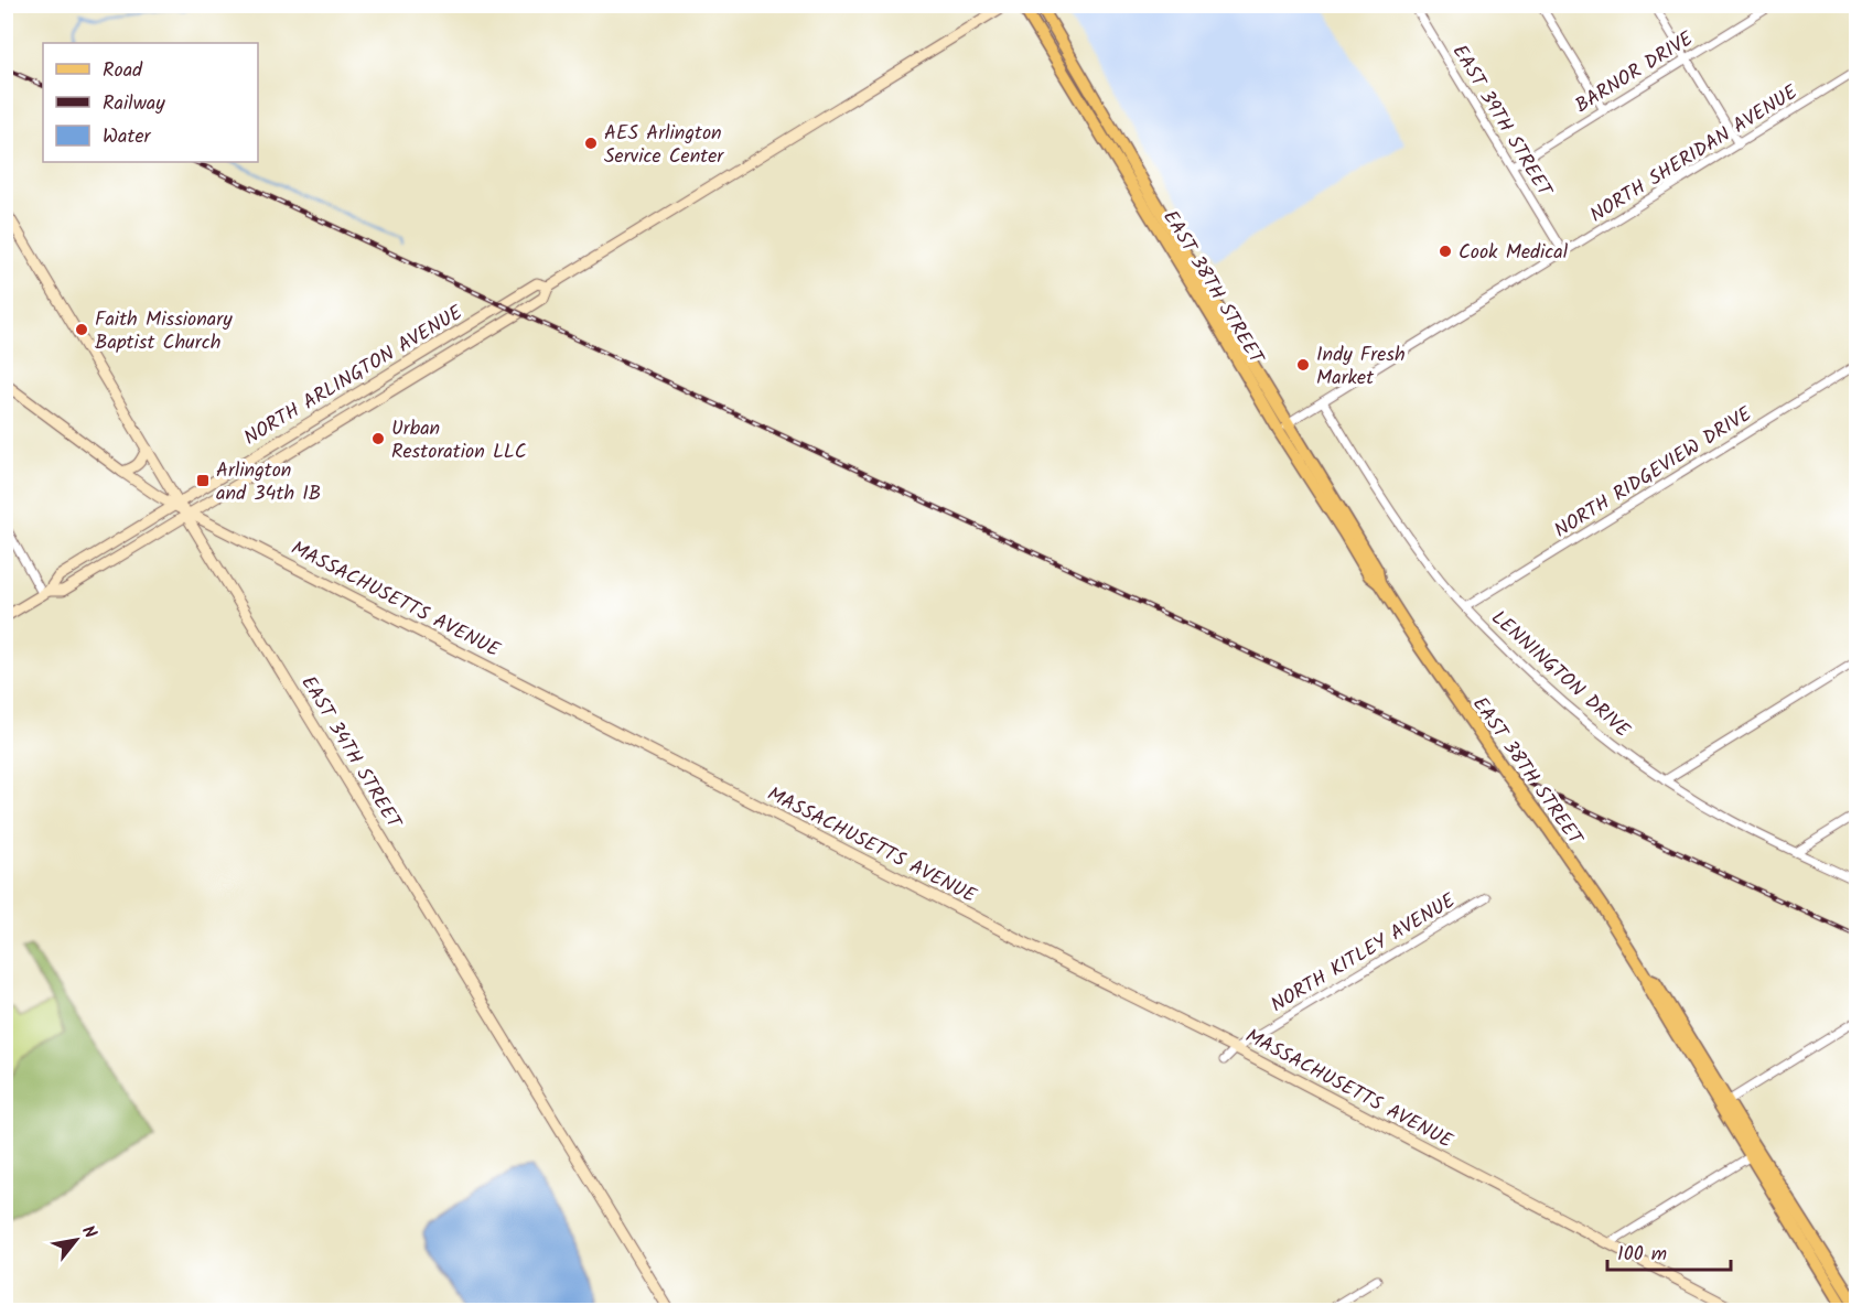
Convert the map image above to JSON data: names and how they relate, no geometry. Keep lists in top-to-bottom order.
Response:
{
  "streets": {
    "main road": [
      "EAST 38TH STREET",
      "NORTH ARLINGTON AVENUE",
      "MASSACHUSETTS AVENUE",
      "EAST 34TH STREET"
    ],
    "street": [
      "BARNOR DRIVE",
      "EAST 39TH STREET",
      "NORTH SHERIDAN AVENUE",
      "NORTH RIDGEVIEW DRIVE",
      "LENNINGTON DRIVE",
      "NORTH KITLEY AVENUE"
    ]
  },
  "crossings": [
    ["BARNOR DRIVE", "EAST 39TH STREET"],
    ["EAST 39TH STREET", "NORTH SHERIDAN AVENUE"],
    ["NORTH SHERIDAN AVENUE", "EAST 38TH STREET"],
    ["NORTH SHERIDAN AVENUE", "LENNINGTON DRIVE"],
    ["NORTH ARLINGTON AVENUE", "MASSACHUSETTS AVENUE"],
    ["NORTH ARLINGTON AVENUE", "EAST 34TH STREET"],
    ["NORTH RIDGEVIEW DRIVE", "LENNINGTON DRIVE"],
    ["MASSACHUSETTS AVENUE", "EAST 34TH STREET"],
    ["MASSACHUSETTS AVENUE", "NORTH KITLEY AVENUE"]
  ],
  "places": {
    "other": [
      "AES Arlington Service Center",
      "Cook Medical",
      "Faith Missionary Baptist Church",
      "Indy Fresh Market",
      "Urban Restoration LLC"
    ],
    "transit": ["Arlington and 34th IB"]
  },
  "legend": ["Road", "Railway", "Water"],
  "scale_bar": "100 m",
  "north": "top right"
}
